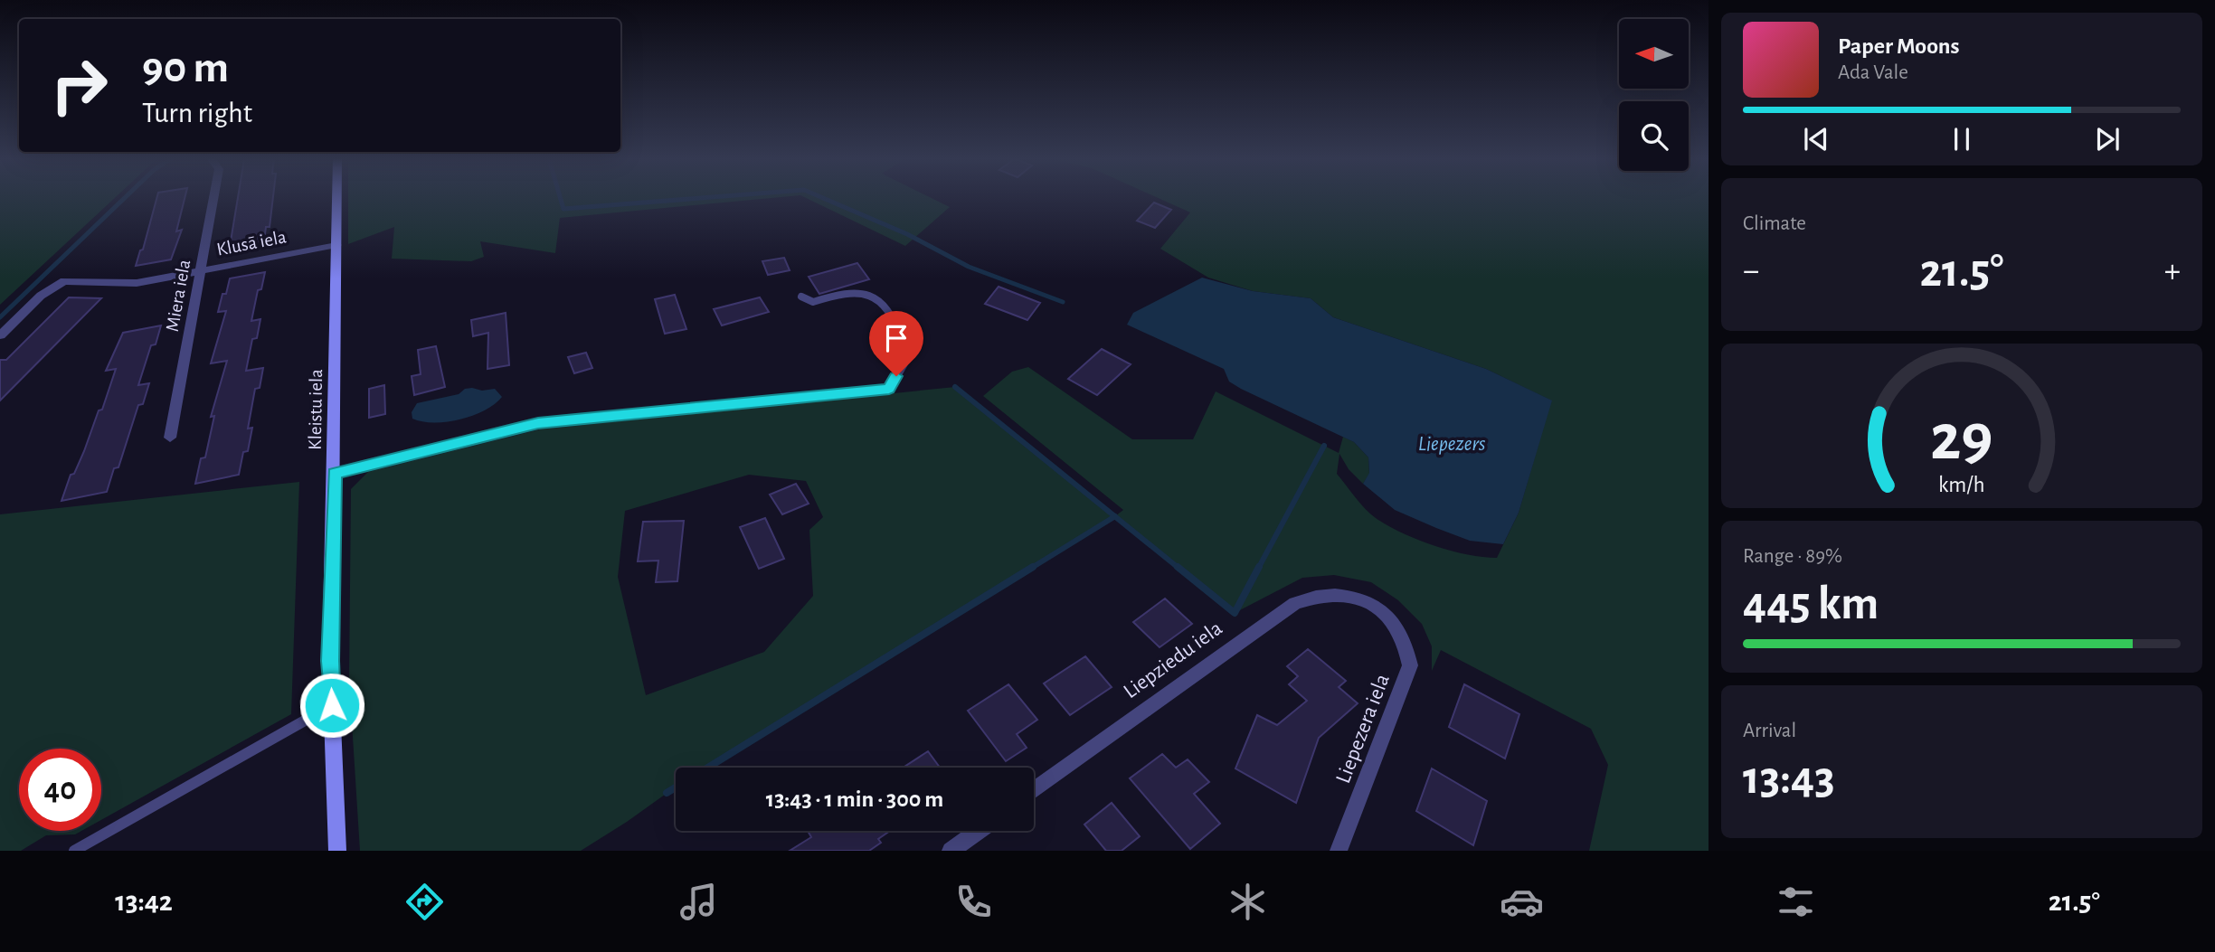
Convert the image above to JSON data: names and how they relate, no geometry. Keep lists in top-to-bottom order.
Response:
{
  "streets": {
    "street": [
      "Klusā iela",
      "Miera iela",
      "Kleistu iela",
      "Liepziedu iela",
      "Liepezera iela"
    ]
  },
  "crossings": [
    ["Klusā iela", "Miera iela"],
    ["Klusā iela", "Kleistu iela"],
    ["Liepziedu iela", "Liepezera iela"]
  ],
  "water": ["Liepezers"],
  "north": "left",
  "page": {
    "turn": ["90 m", "Turn right"],
    "song": ["Paper Moons", "Ada Vale"],
    "tile": [
      "Climate",
      ["Range · 89%", "445 km"],
      ["Arrival", "13:43"]
    ],
    "heat": ["−", "21.5°", "+"],
    "limit": "40",
    "trip": "13:43 · 1 min · 300 m",
    "tabs": ["13:42", "21.5°"],
    "gauge": ["29", "km/h"]
  }
}
